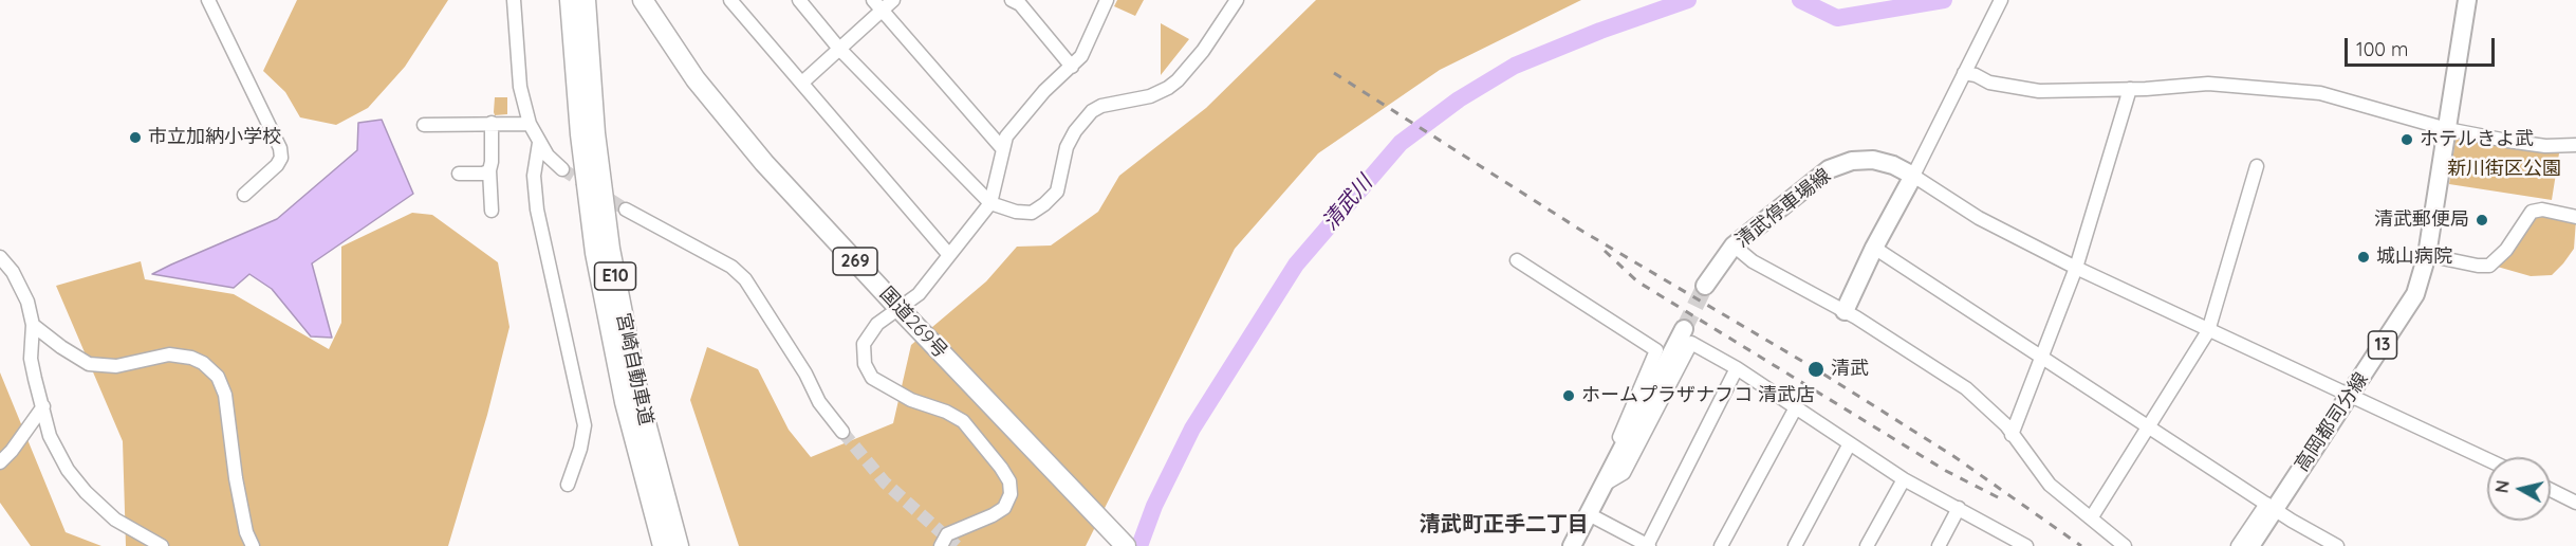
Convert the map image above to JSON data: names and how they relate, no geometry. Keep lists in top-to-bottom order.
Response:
{
  "streets": {
    "highway": [
      "269",
      "E10",
      "国道269号",
      "宮崎自動車道"
    ],
    "main road": ["清武停車場線", "13", "高岡都司分線"]
  },
  "districts": ["清武町正手二丁目"],
  "water": ["清武川"],
  "parks": ["新川街区公園"],
  "places": [
    "市立加納小学校",
    "ホテルきよ武",
    "清武郵便局",
    "城山病院",
    "清武",
    "ホームプラザナフコ 清武店"
  ],
  "scale_bar": "100 m",
  "north": "left"
}
